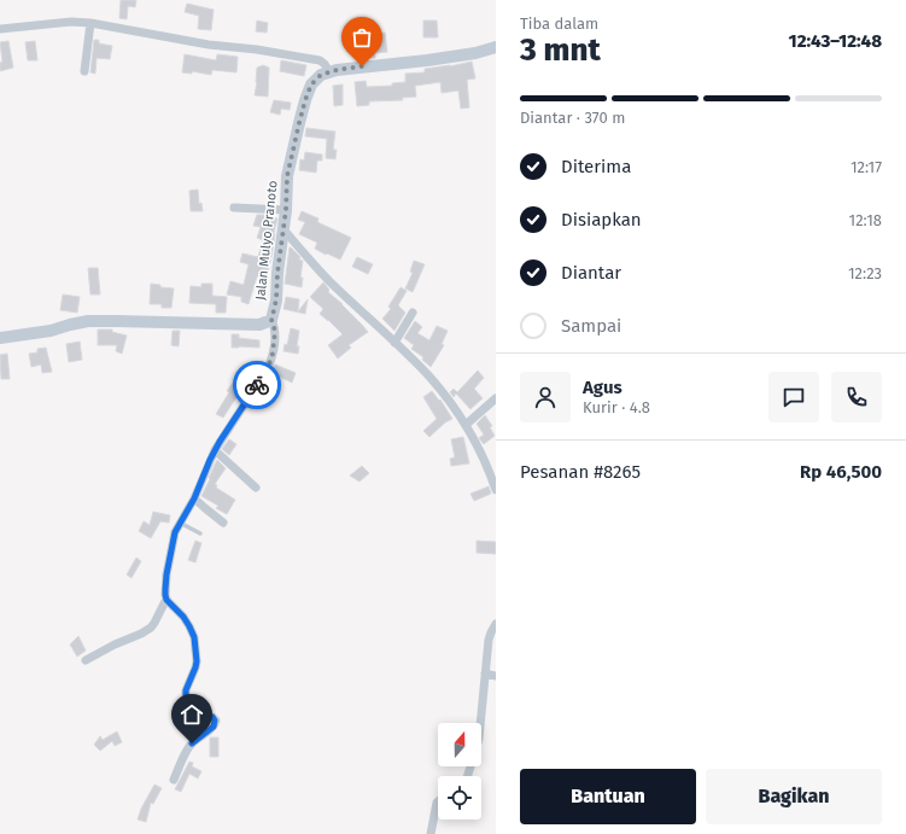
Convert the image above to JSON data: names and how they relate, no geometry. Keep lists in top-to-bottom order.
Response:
{
  "streets": {
    "street": ["Jalan Mulyo Pranoto"]
  },
  "north": "top",
  "page": {
    "heading": ["3 mnt", "Tiba dalam", "12:43–12:48"],
    "panel": [
      "Agus",
      "Kurir · 4.8",
      "Pesanan #8265",
      "Rp 46,500"
    ],
    "bar": "Diantar · 370 m",
    "list": [
      ["Diterima", "12:17"],
      ["Disiapkan", "12:18"],
      ["Diantar", "12:23"],
      "Sampai"
    ],
    "buttons": ["Bantuan", "Bagikan"]
  }
}
